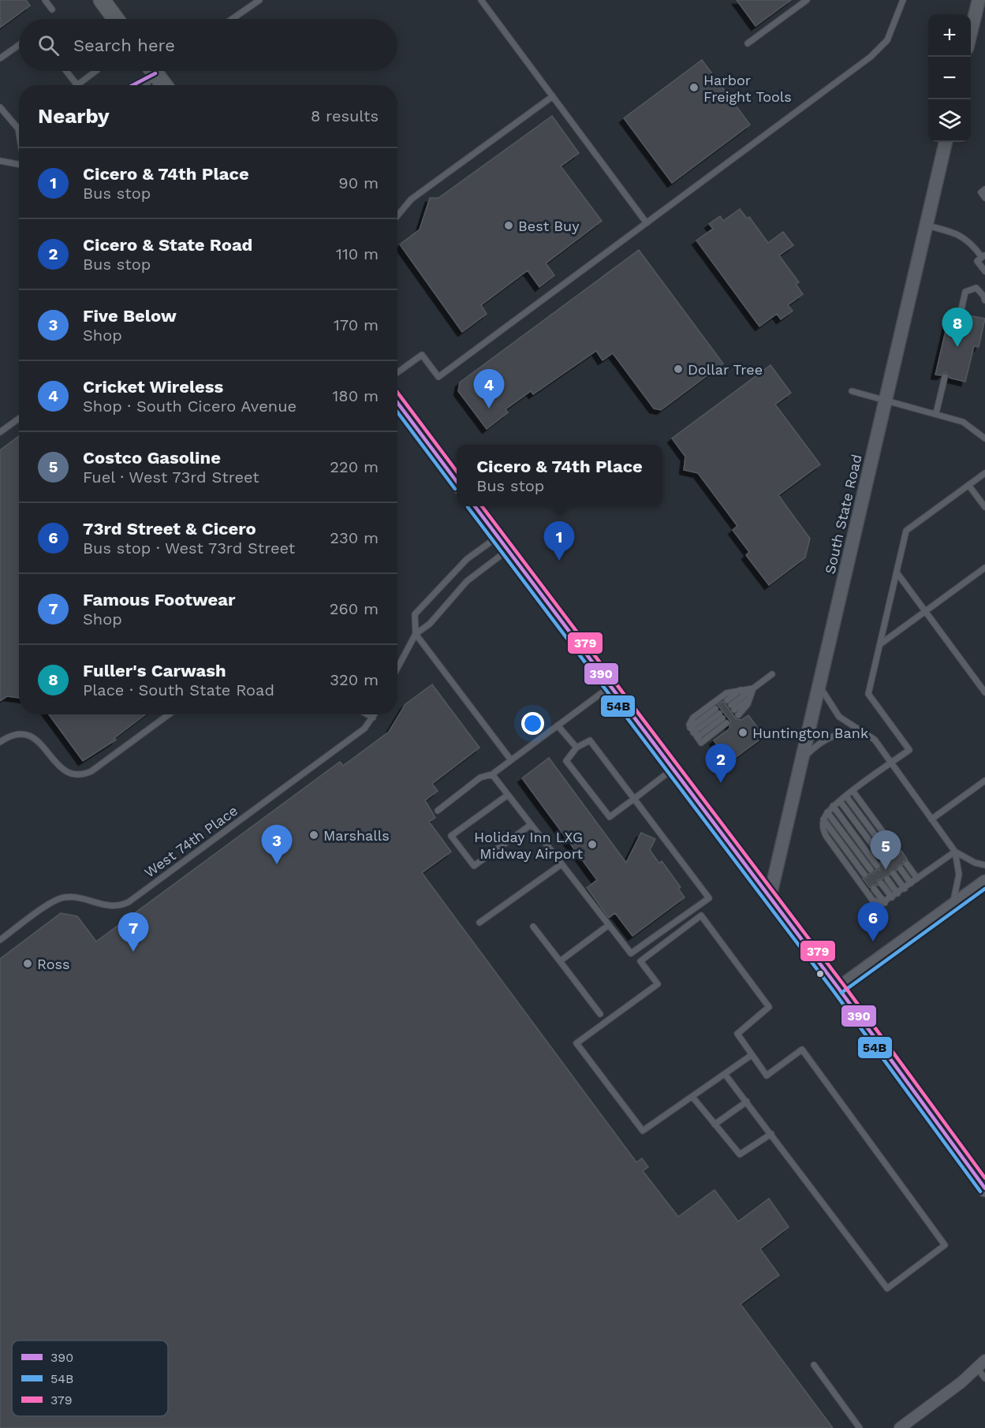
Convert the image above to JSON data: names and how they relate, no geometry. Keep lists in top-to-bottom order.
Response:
{
  "streets": {
    "street": ["South State Road"],
    "lane": ["West 74th Place"]
  },
  "places": [
    "Harbor Freight Tools",
    "Best Buy",
    "Dollar Tree",
    "Huntington Bank",
    "Marshalls",
    "Holiday Inn LXG Midway Airport",
    "Ross"
  ],
  "lines": ["transit line 390", "transit line 379", "transit line 54B"],
  "legend": ["390", "54B", "379"],
  "page": {
    "map_buttons": ["+", "−"],
    "search": "Search here",
    "heading": ["Nearby", "8 results"],
    "list": [
      {
        "mark": "1",
        "name": "Cicero & 74th Place",
        "note": "Bus stop",
        "value": "90 m"
      },
      {
        "mark": "2",
        "name": "Cicero & State Road",
        "note": "Bus stop",
        "value": "110 m"
      },
      {
        "mark": "3",
        "name": "Five Below",
        "note": "Shop",
        "value": "170 m"
      },
      {
        "mark": "4",
        "name": "Cricket Wireless",
        "note": "Shop · South Cicero Avenue",
        "value": "180 m"
      },
      {
        "mark": "5",
        "name": "Costco Gasoline",
        "note": "Fuel · West 73rd Street",
        "value": "220 m"
      },
      {
        "mark": "6",
        "name": "73rd Street & Cicero",
        "note": "Bus stop · West 73rd Street",
        "value": "230 m"
      },
      {
        "mark": "7",
        "name": "Famous Footwear",
        "note": "Shop",
        "value": "260 m"
      },
      {
        "mark": "8",
        "name": "Fuller's Carwash",
        "note": "Place · South State Road",
        "value": "320 m"
      }
    ],
    "pins": [
      "8",
      "4",
      "1",
      "2",
      "3",
      "5",
      "6",
      "7"
    ],
    "popup": ["Cicero & 74th Place", "Bus stop"]
  }
}
